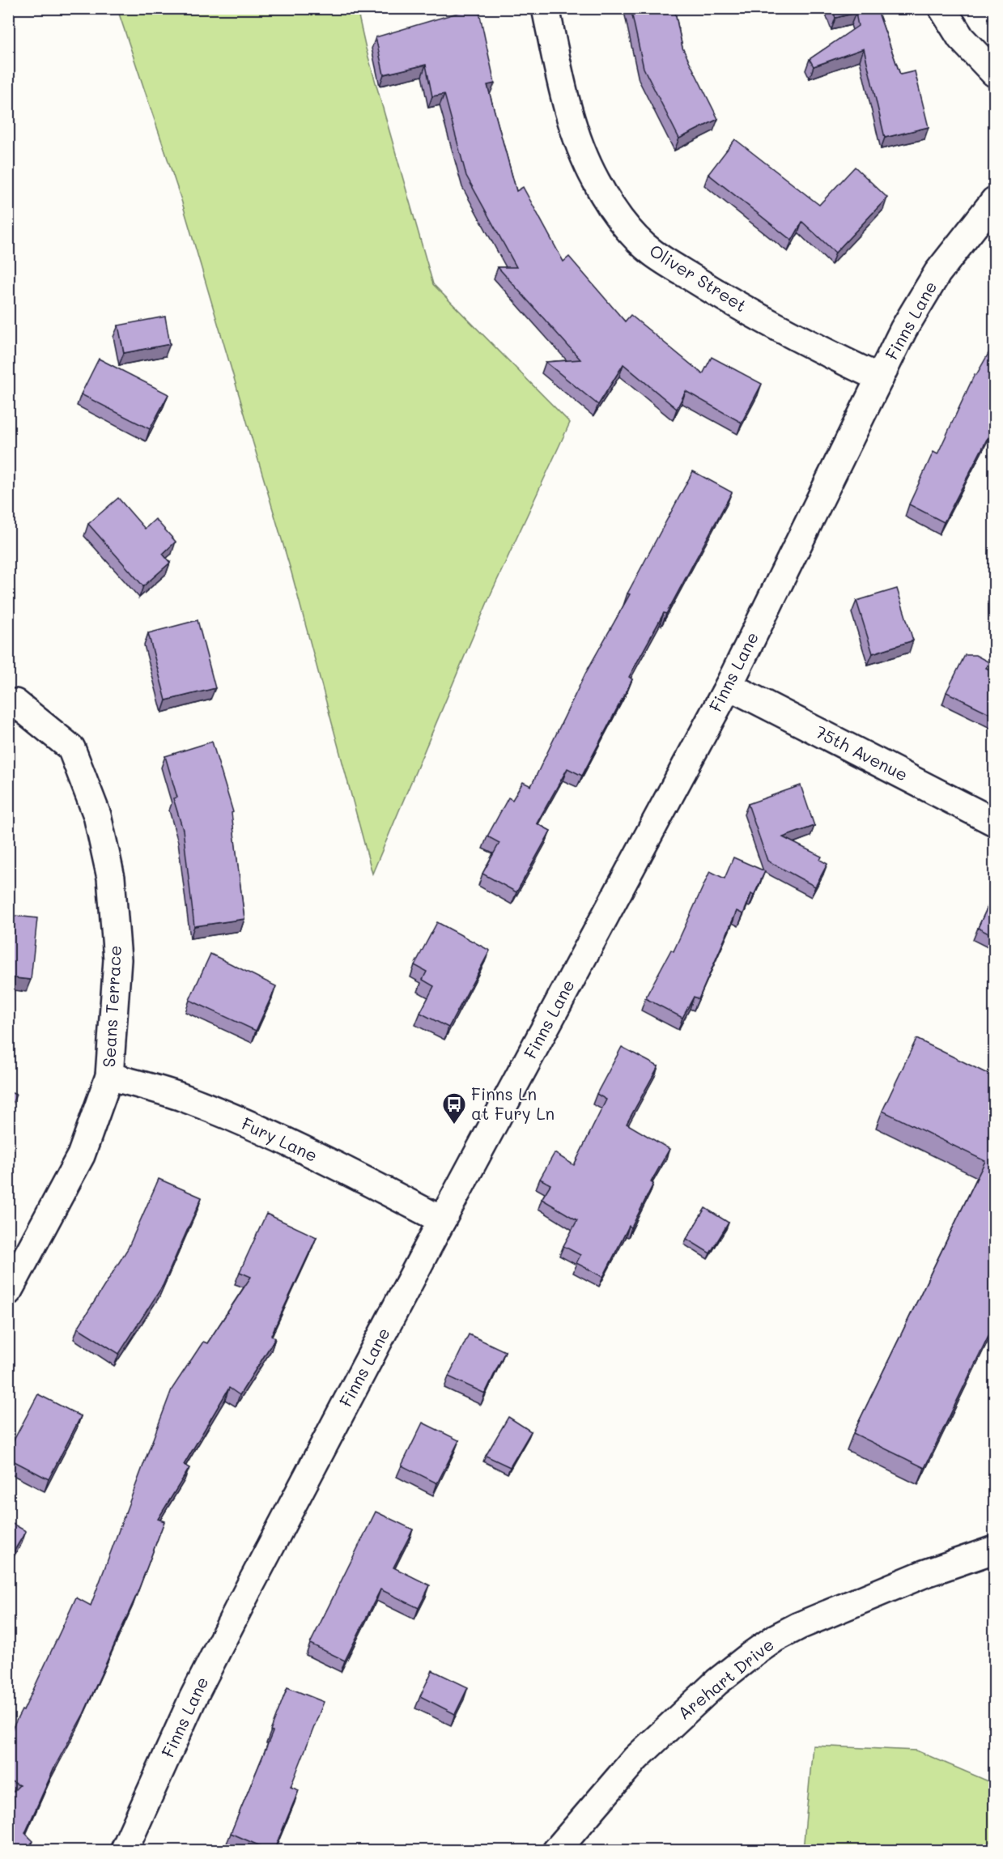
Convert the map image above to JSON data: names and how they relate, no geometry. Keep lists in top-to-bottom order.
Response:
{
  "streets": {
    "street": [
      "Oliver Street",
      "Finns Lane",
      "75th Avenue",
      "Seans Terrace",
      "Fury Lane",
      "Arehart Drive"
    ]
  },
  "crossings": [
    ["Oliver Street", "Finns Lane"],
    ["Finns Lane", "75th Avenue"],
    ["Finns Lane", "Fury Lane"],
    ["Seans Terrace", "Fury Lane"]
  ],
  "places": {
    "bus stop": ["Finns Ln at Fury Ln"]
  }
}
